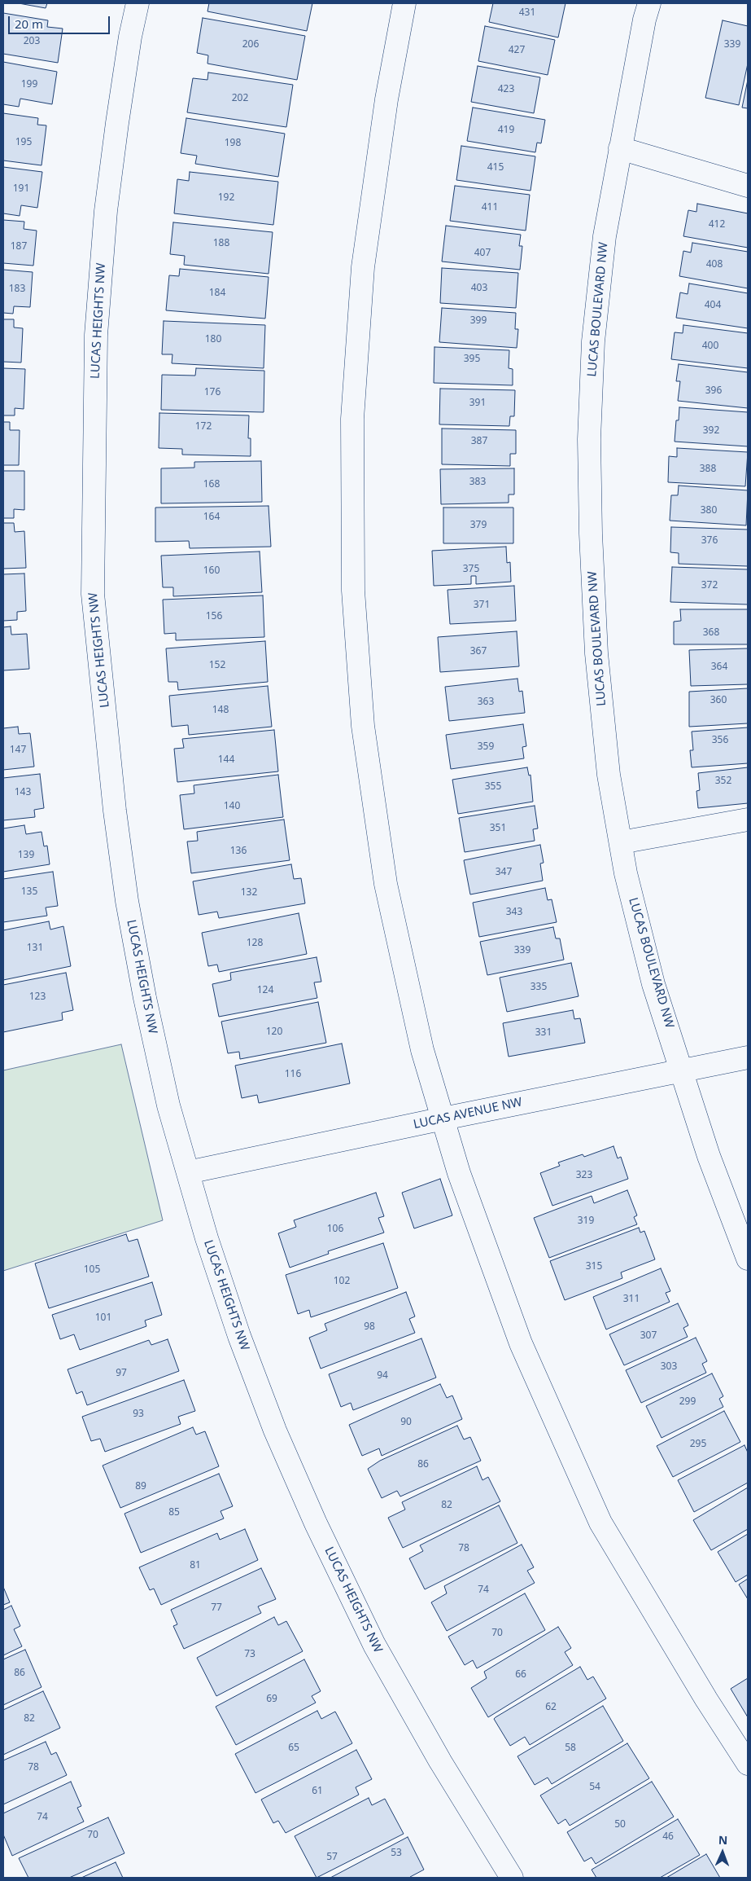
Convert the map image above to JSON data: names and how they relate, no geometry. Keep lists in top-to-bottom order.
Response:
{
  "streets": {
    "street": ["LUCAS BOULEVARD NW", "LUCAS HEIGHTS NW", "LUCAS AVENUE NW"]
  },
  "crossings": [
    ["LUCAS BOULEVARD NW", "LUCAS AVENUE NW"],
    ["LUCAS HEIGHTS NW", "LUCAS AVENUE NW"]
  ],
  "house_numbers": [
    "431",
    "203",
    "206",
    "339",
    "427",
    "199",
    "423",
    "202",
    "419",
    "195",
    "198",
    "415",
    "191",
    "192",
    "411",
    "412",
    "188",
    "187",
    "407",
    "408",
    "403",
    "183",
    "184",
    "404",
    "399",
    "180",
    "400",
    "395",
    "396",
    "176",
    "391",
    "172",
    "392",
    "387",
    "388",
    "383",
    "168",
    "380",
    "164",
    "379",
    "376",
    "375",
    "160",
    "372",
    "371",
    "156",
    "368",
    "367",
    "152",
    "364",
    "360",
    "363",
    "148",
    "356",
    "359",
    "147",
    "144",
    "352",
    "355",
    "143",
    "140",
    "351",
    "136",
    "139",
    "347",
    "135",
    "132",
    "343",
    "128",
    "131",
    "339",
    "335",
    "124",
    "123",
    "120",
    "331",
    "116",
    "323",
    "319",
    "106",
    "315",
    "105",
    "102",
    "311",
    "101",
    "98",
    "307",
    "303",
    "97",
    "94",
    "299",
    "93",
    "90",
    "295",
    "86",
    "89",
    "82",
    "85",
    "78",
    "81",
    "74",
    "77",
    "70",
    "73",
    "86",
    "66",
    "69",
    "62",
    "82",
    "65",
    "58",
    "78",
    "54",
    "61",
    "74",
    "50",
    "70",
    "46",
    "53",
    "57"
  ],
  "scale_bar": "20 m",
  "north": "top"
}
